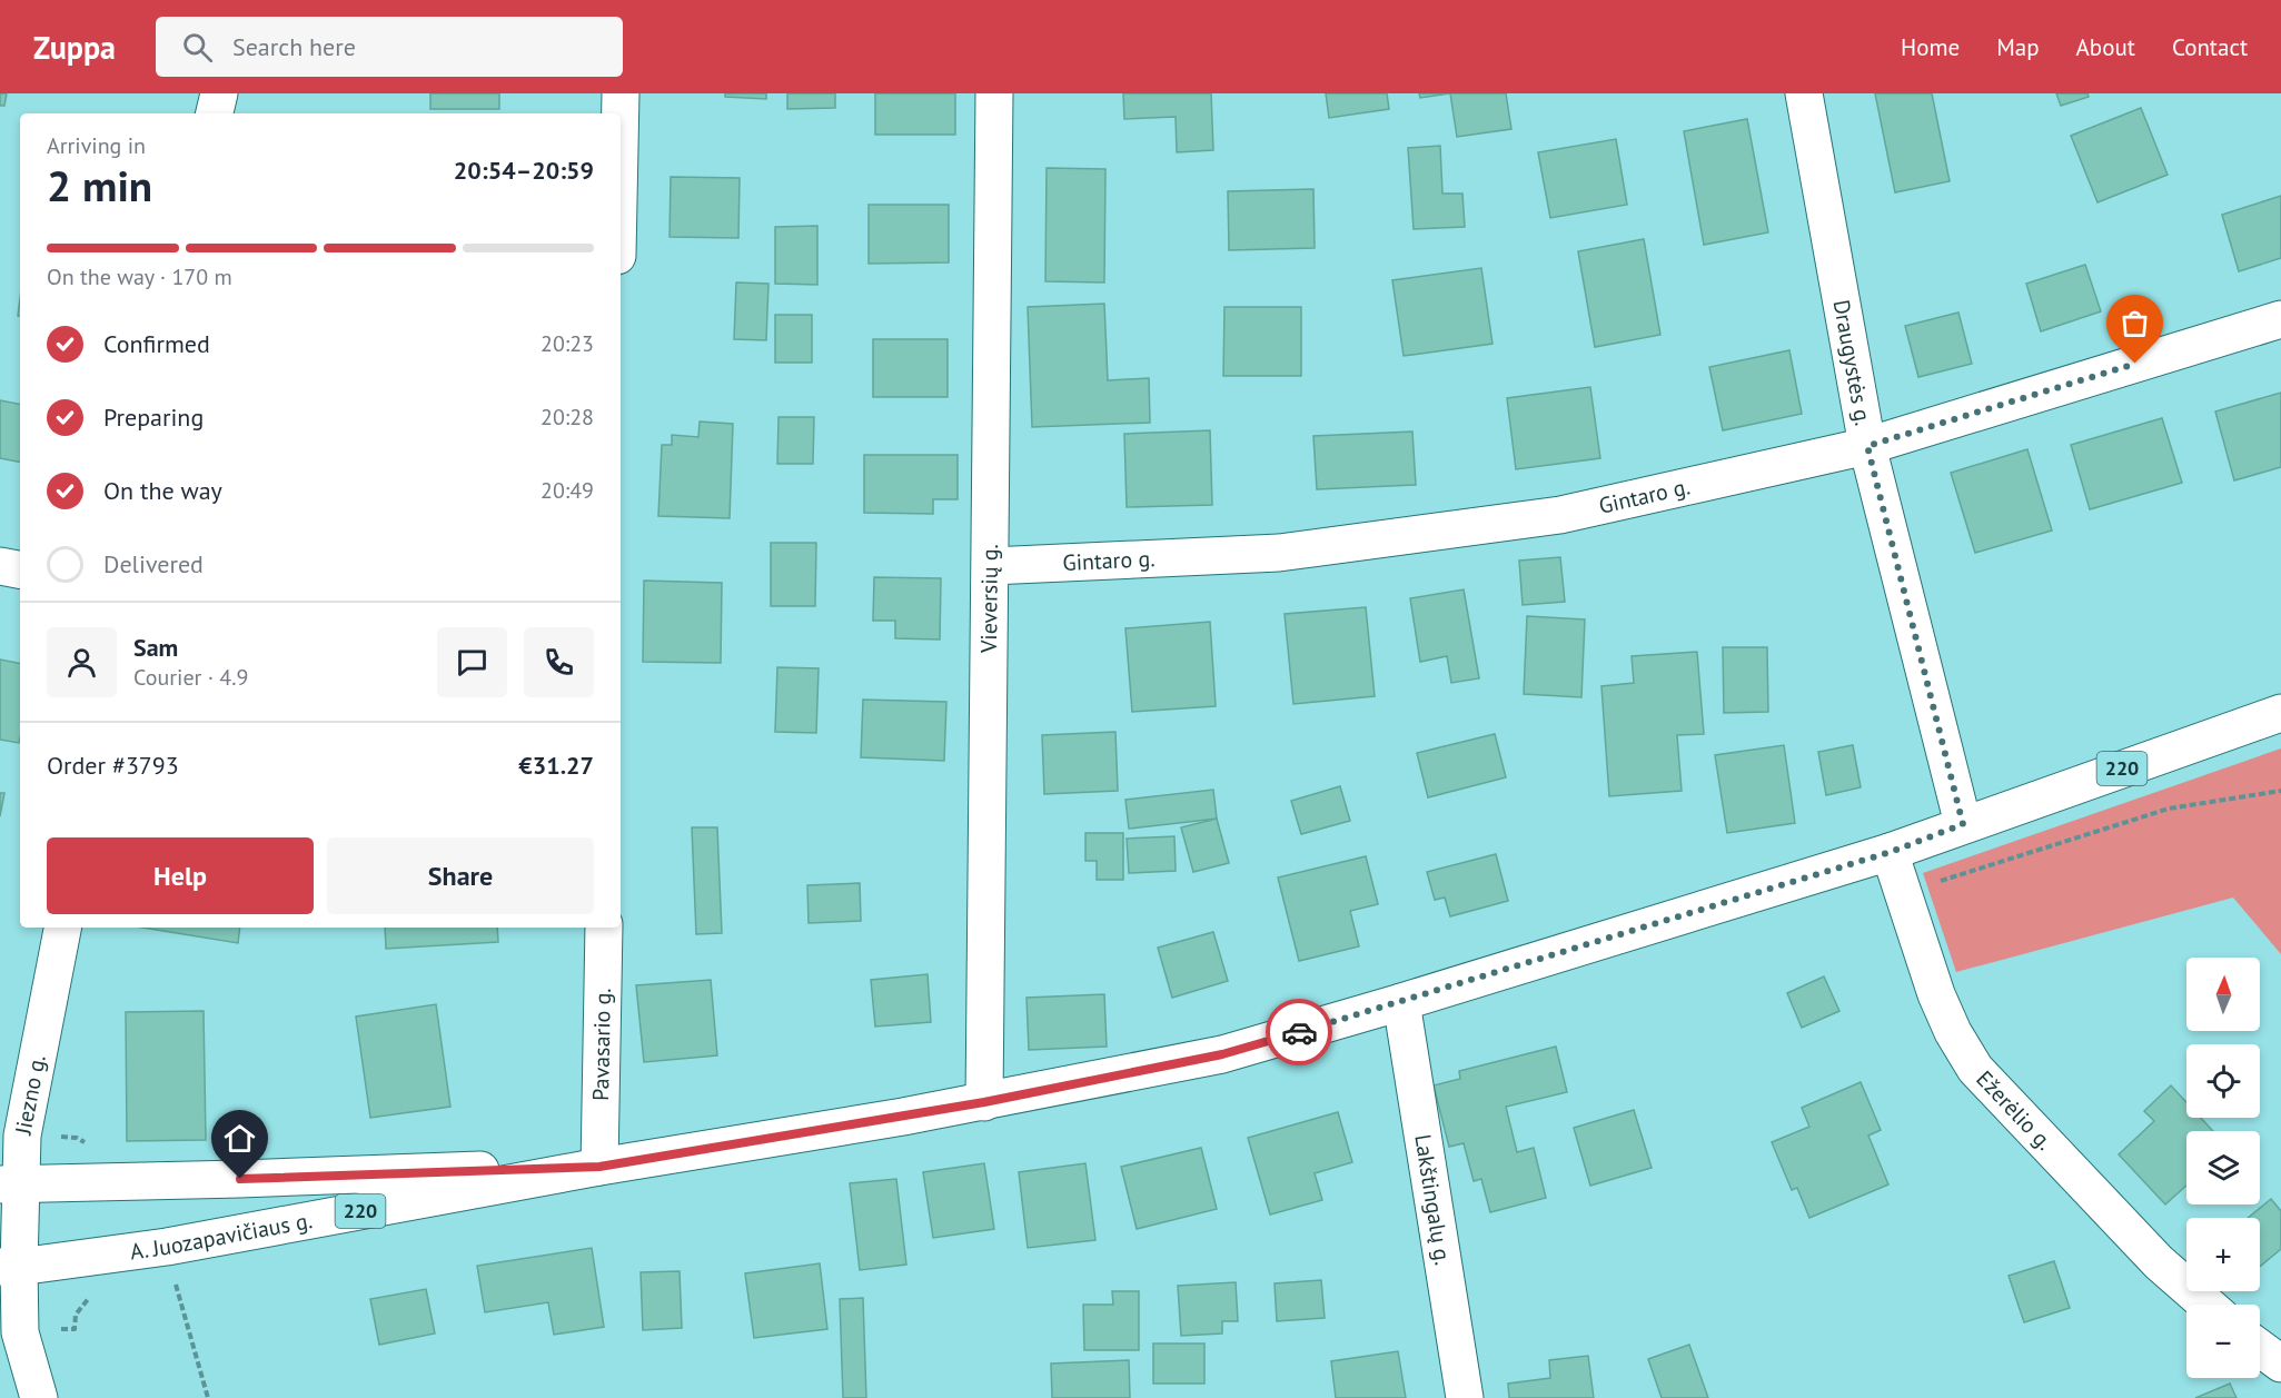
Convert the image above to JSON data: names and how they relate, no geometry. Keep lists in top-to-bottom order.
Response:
{
  "streets": {
    "street": [
      "Draugystės g.",
      "Gintaro g.",
      "Vieversių g.",
      "220",
      "Pavasario g.",
      "Jiezno g.",
      "Ežerėlio g.",
      "Lakštingalų g.",
      "A. Juozapavičiaus g."
    ]
  },
  "crossings": [
    ["Draugystės g.", "Gintaro g."],
    ["Draugystės g.", "A. Juozapavičiaus g."],
    ["Gintaro g.", "Vieversių g."],
    ["Vieversių g.", "A. Juozapavičiaus g."],
    ["Pavasario g.", "A. Juozapavičiaus g."],
    ["Jiezno g.", "A. Juozapavičiaus g."],
    ["Ežerėlio g.", "A. Juozapavičiaus g."],
    ["Lakštingalų g.", "A. Juozapavičiaus g."]
  ],
  "north": "top",
  "page": {
    "header": "Zuppa",
    "search": "Search here",
    "nav": [
      "Home",
      "Map",
      "About",
      "Contact"
    ],
    "heading": ["2 min", "Arriving in", "20:54–20:59"],
    "panel": [
      "Sam",
      "Courier · 4.9",
      "Order #3793",
      "€31.27"
    ],
    "bar": "On the way · 170 m",
    "list": [
      ["Confirmed", "20:23"],
      ["Preparing", "20:28"],
      ["On the way", "20:49"],
      "Delivered"
    ],
    "buttons": ["Help", "Share"],
    "map_buttons": ["+", "−"]
  }
}
